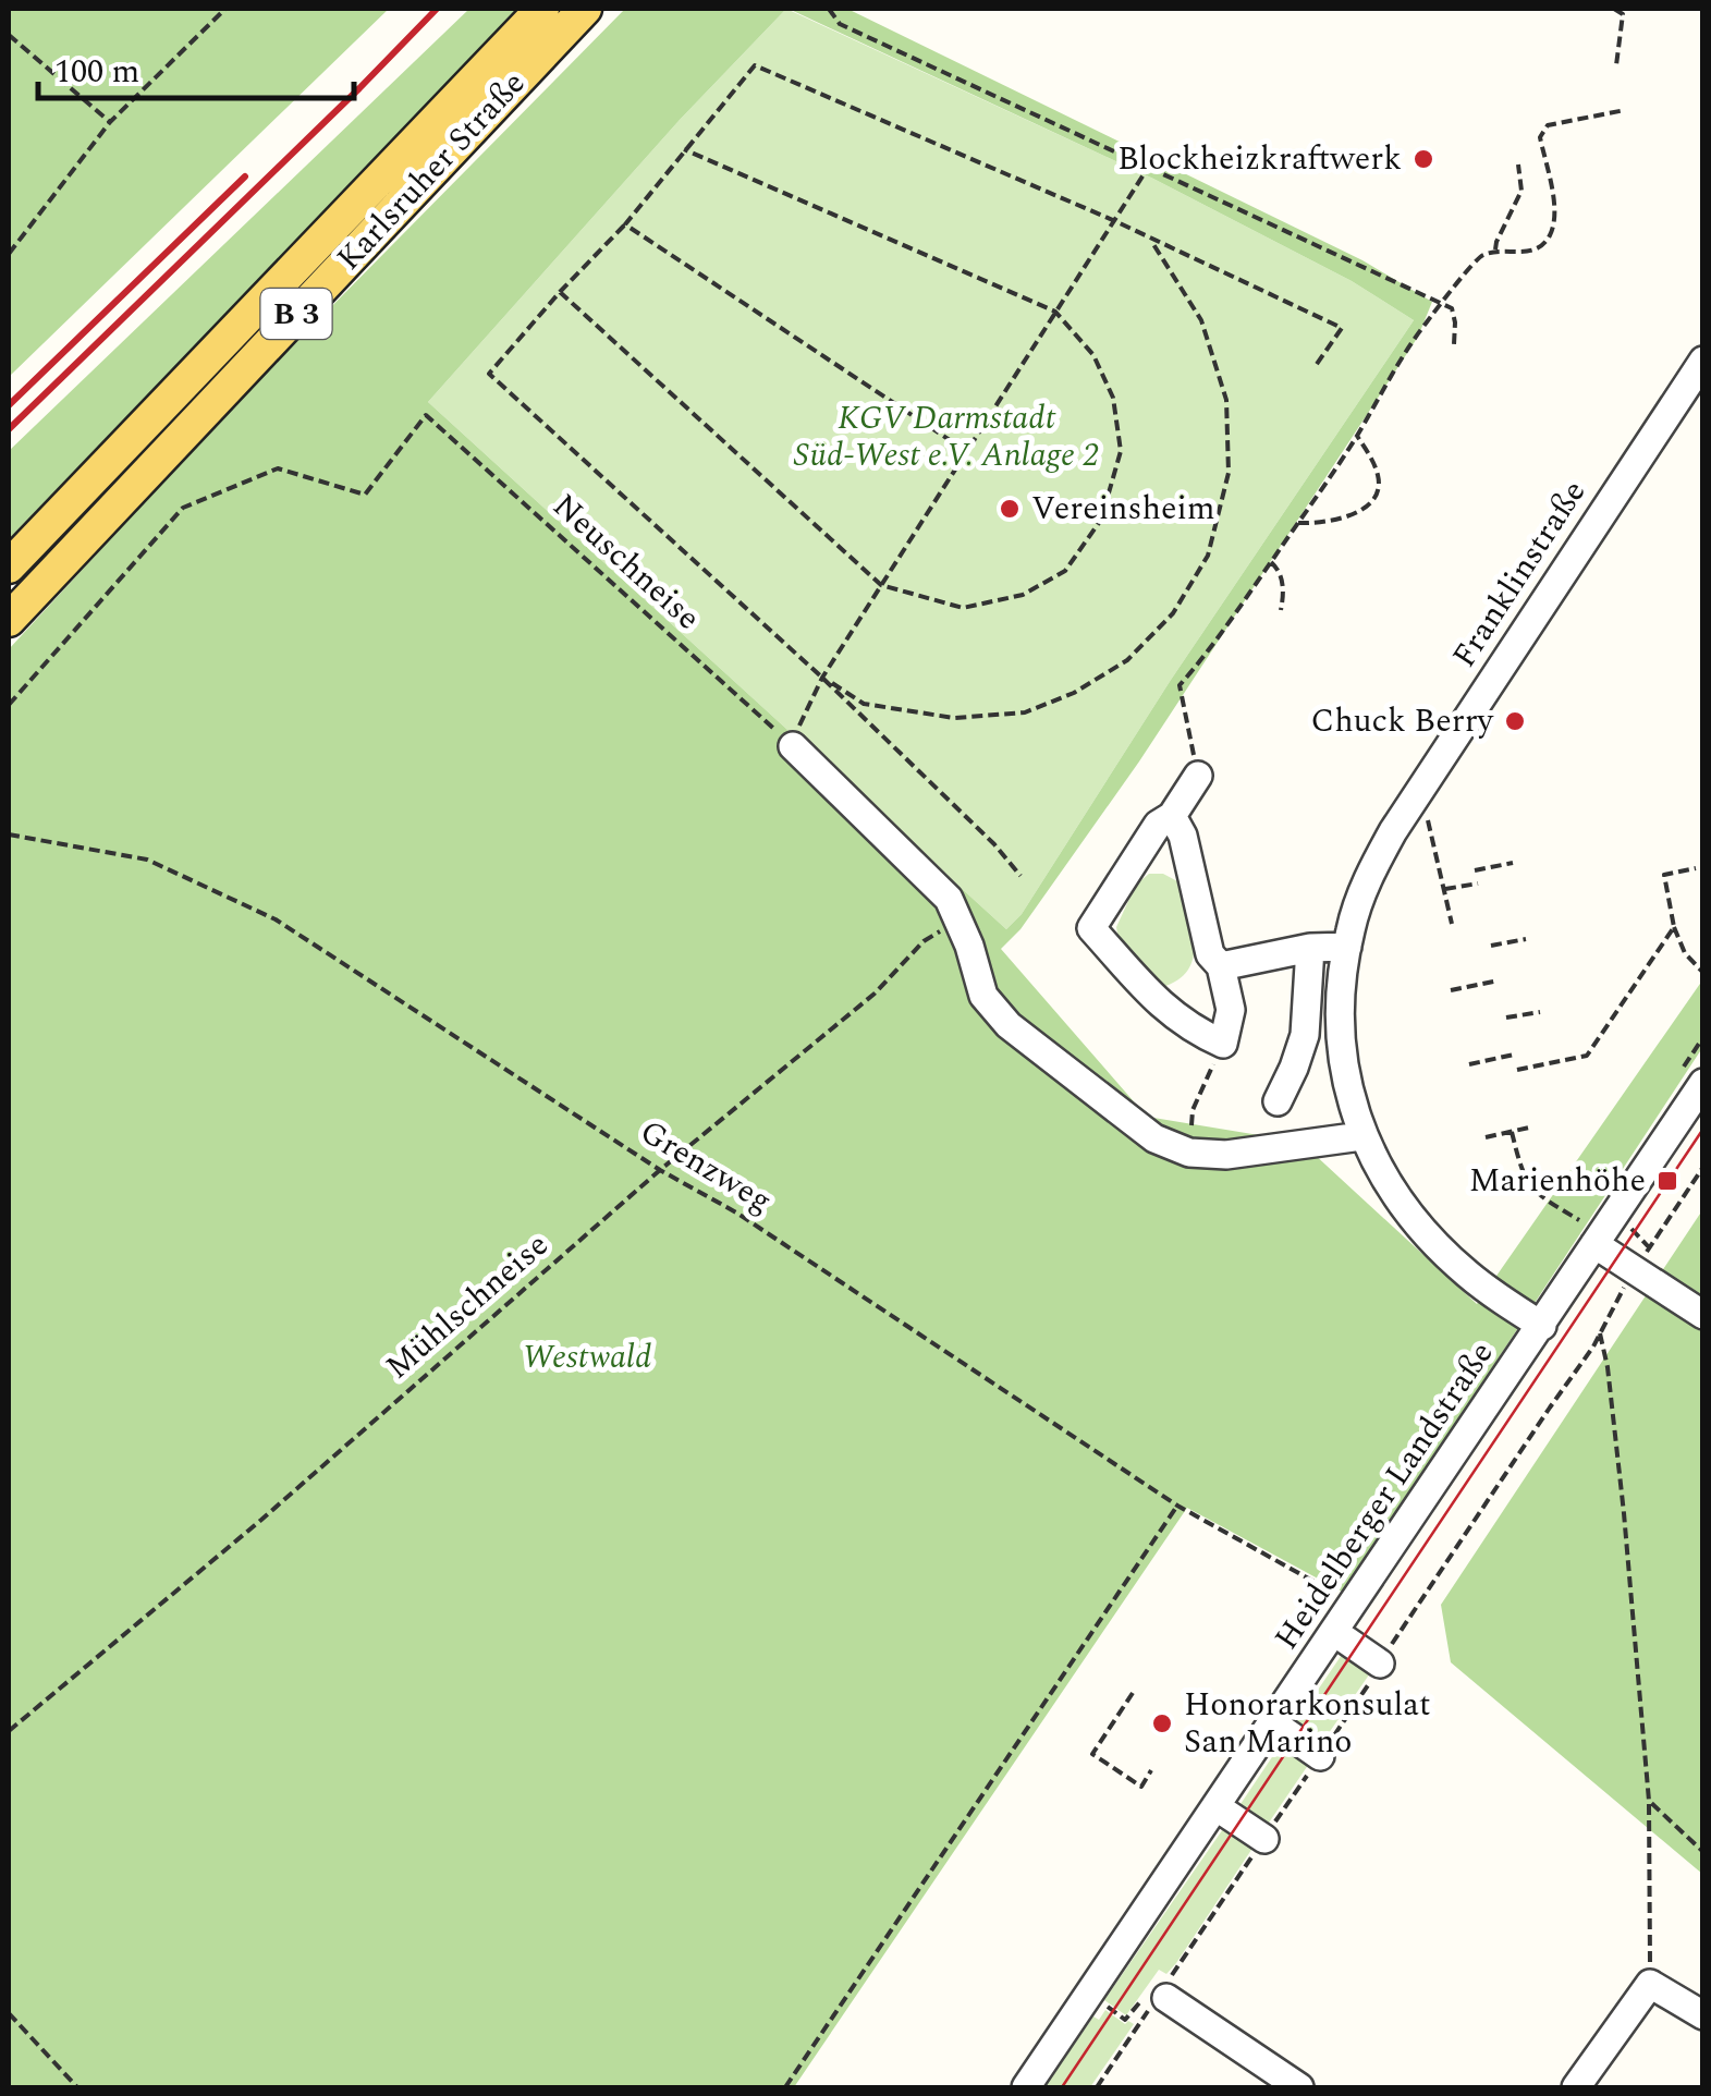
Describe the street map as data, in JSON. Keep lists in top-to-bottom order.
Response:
{
  "streets": {
    "main road": ["Karlsruher Straße", "B 3"],
    "street": ["Franklinstraße", "Heidelberger Landstraße"],
    "path": ["Neuschneise", "Grenzweg", "Mühlschneise"]
  },
  "crossings": [
    ["Franklinstraße", "Heidelberger Landstraße"],
    ["Grenzweg", "Mühlschneise"],
    ["Grenzweg", "Heidelberger Landstraße"]
  ],
  "parks": ["KGV Darmstadt Süd-West e.V. Anlage 2", "Westwald"],
  "places": {
    "other": [
      "Blockheizkraftwerk",
      "Vereinsheim",
      "Chuck Berry",
      "Honorarkonsulat San Marino"
    ],
    "transit": ["Marienhöhe"]
  },
  "scale_bar": "100 m"
}
